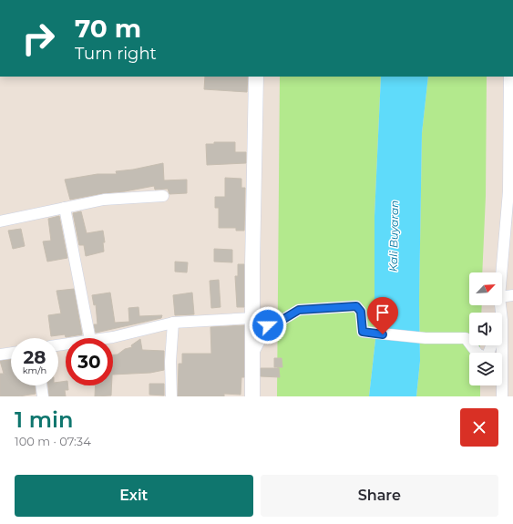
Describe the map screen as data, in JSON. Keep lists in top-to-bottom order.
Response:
{
  "water": ["Kali Buyaran"],
  "north": "top right",
  "page": {
    "turn": ["70 m", "Turn right"],
    "speed": "28 km/h",
    "limit": "30",
    "heading": ["1 min", "100 m · 07:34"],
    "buttons": ["Exit", "Share"]
  }
}
